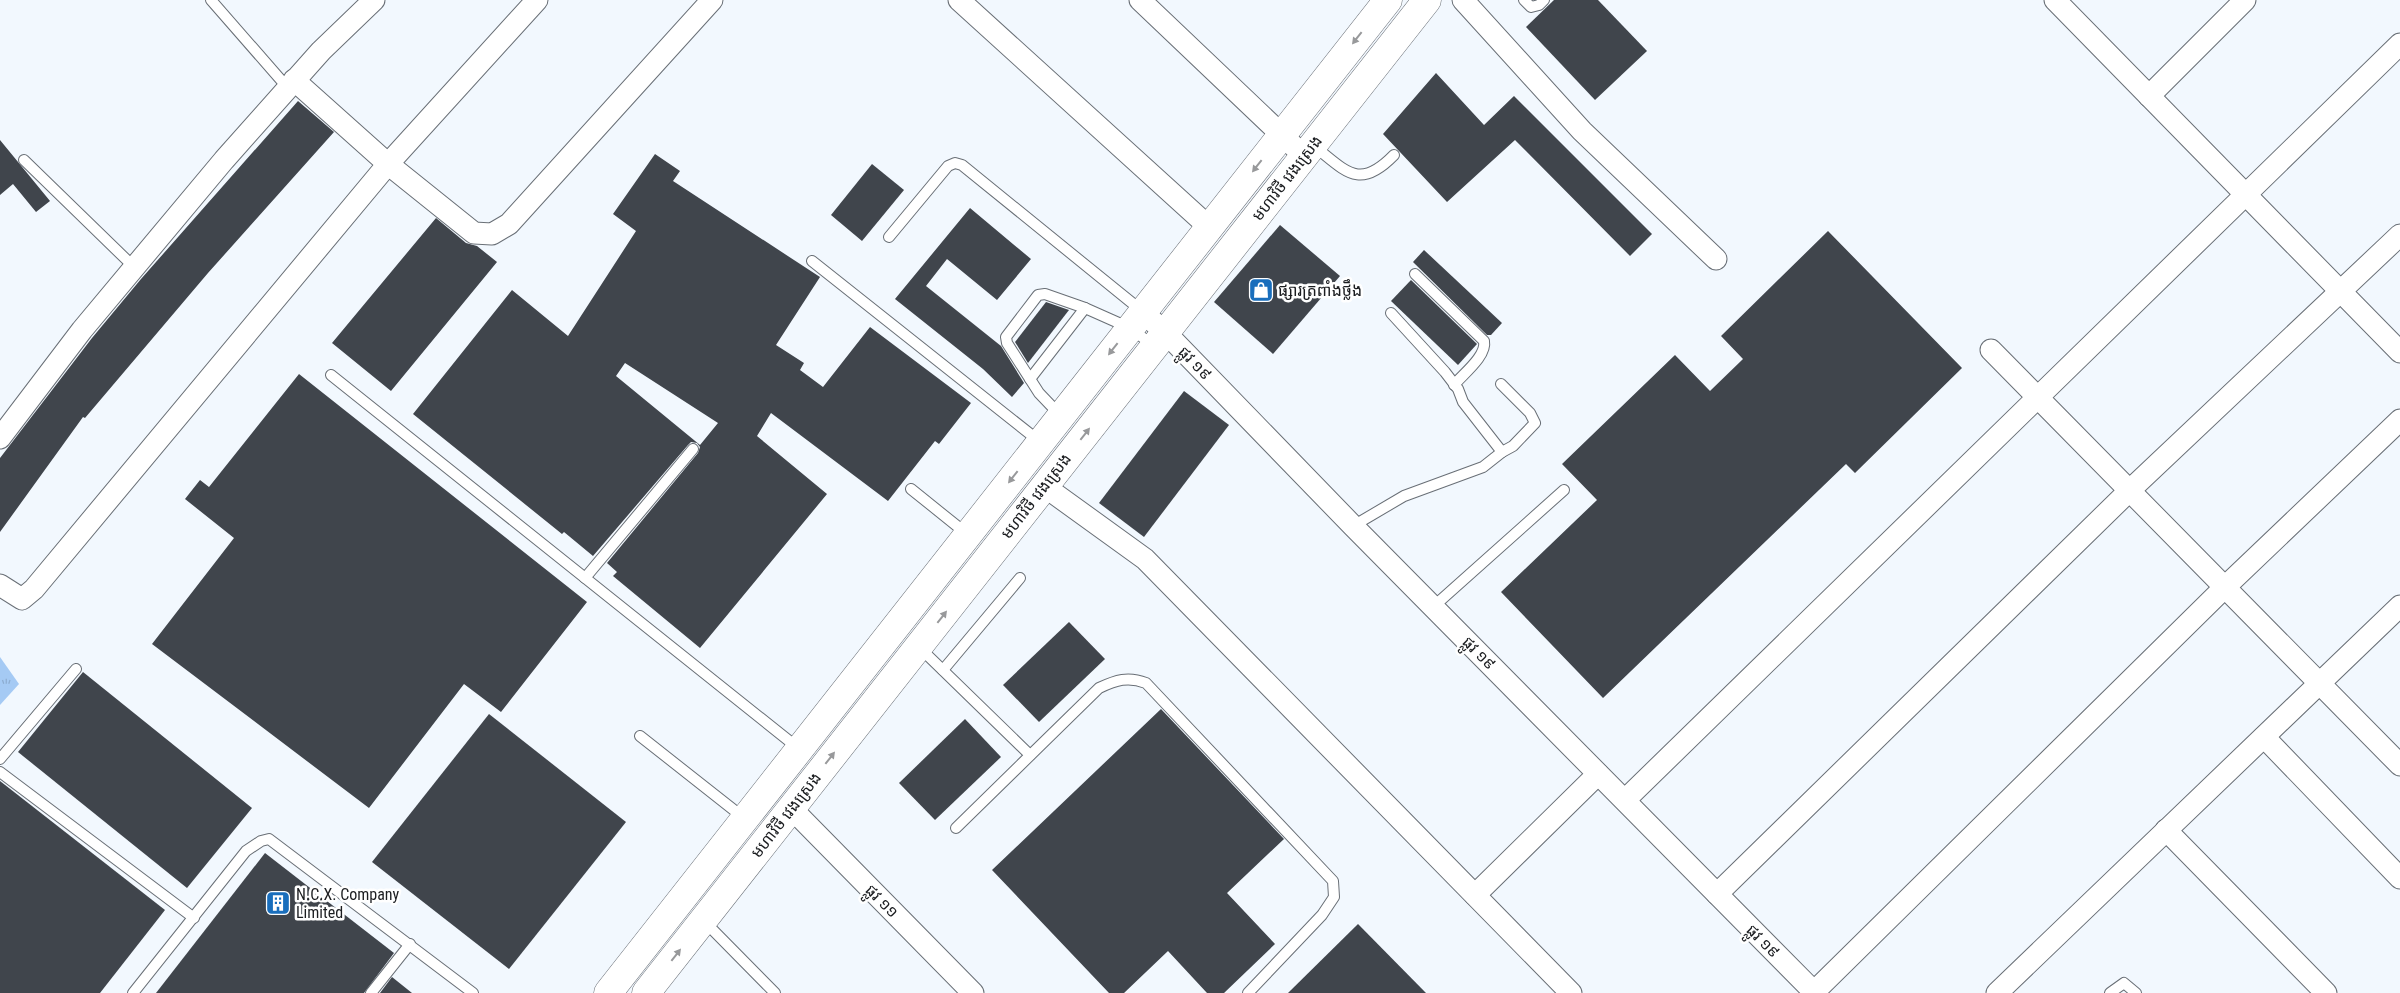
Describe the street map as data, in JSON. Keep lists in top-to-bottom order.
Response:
{
  "streets": {
    "main road": ["មហាវិថី វេងស្រេង"],
    "street": ["ផ្លូវ ១៩", "ផ្លូវ ១១"]
  },
  "crossings": [
    ["មហាវិថី វេងស្រេង", "ផ្លូវ ១៩"],
    ["មហាវិថី វេងស្រេង", "ផ្លូវ ១១"]
  ],
  "places": {
    "shop": ["ផ្សារត្រពាំងថ្លឹង"],
    "building": ["N.C.X. Company Limited"]
  }
}
